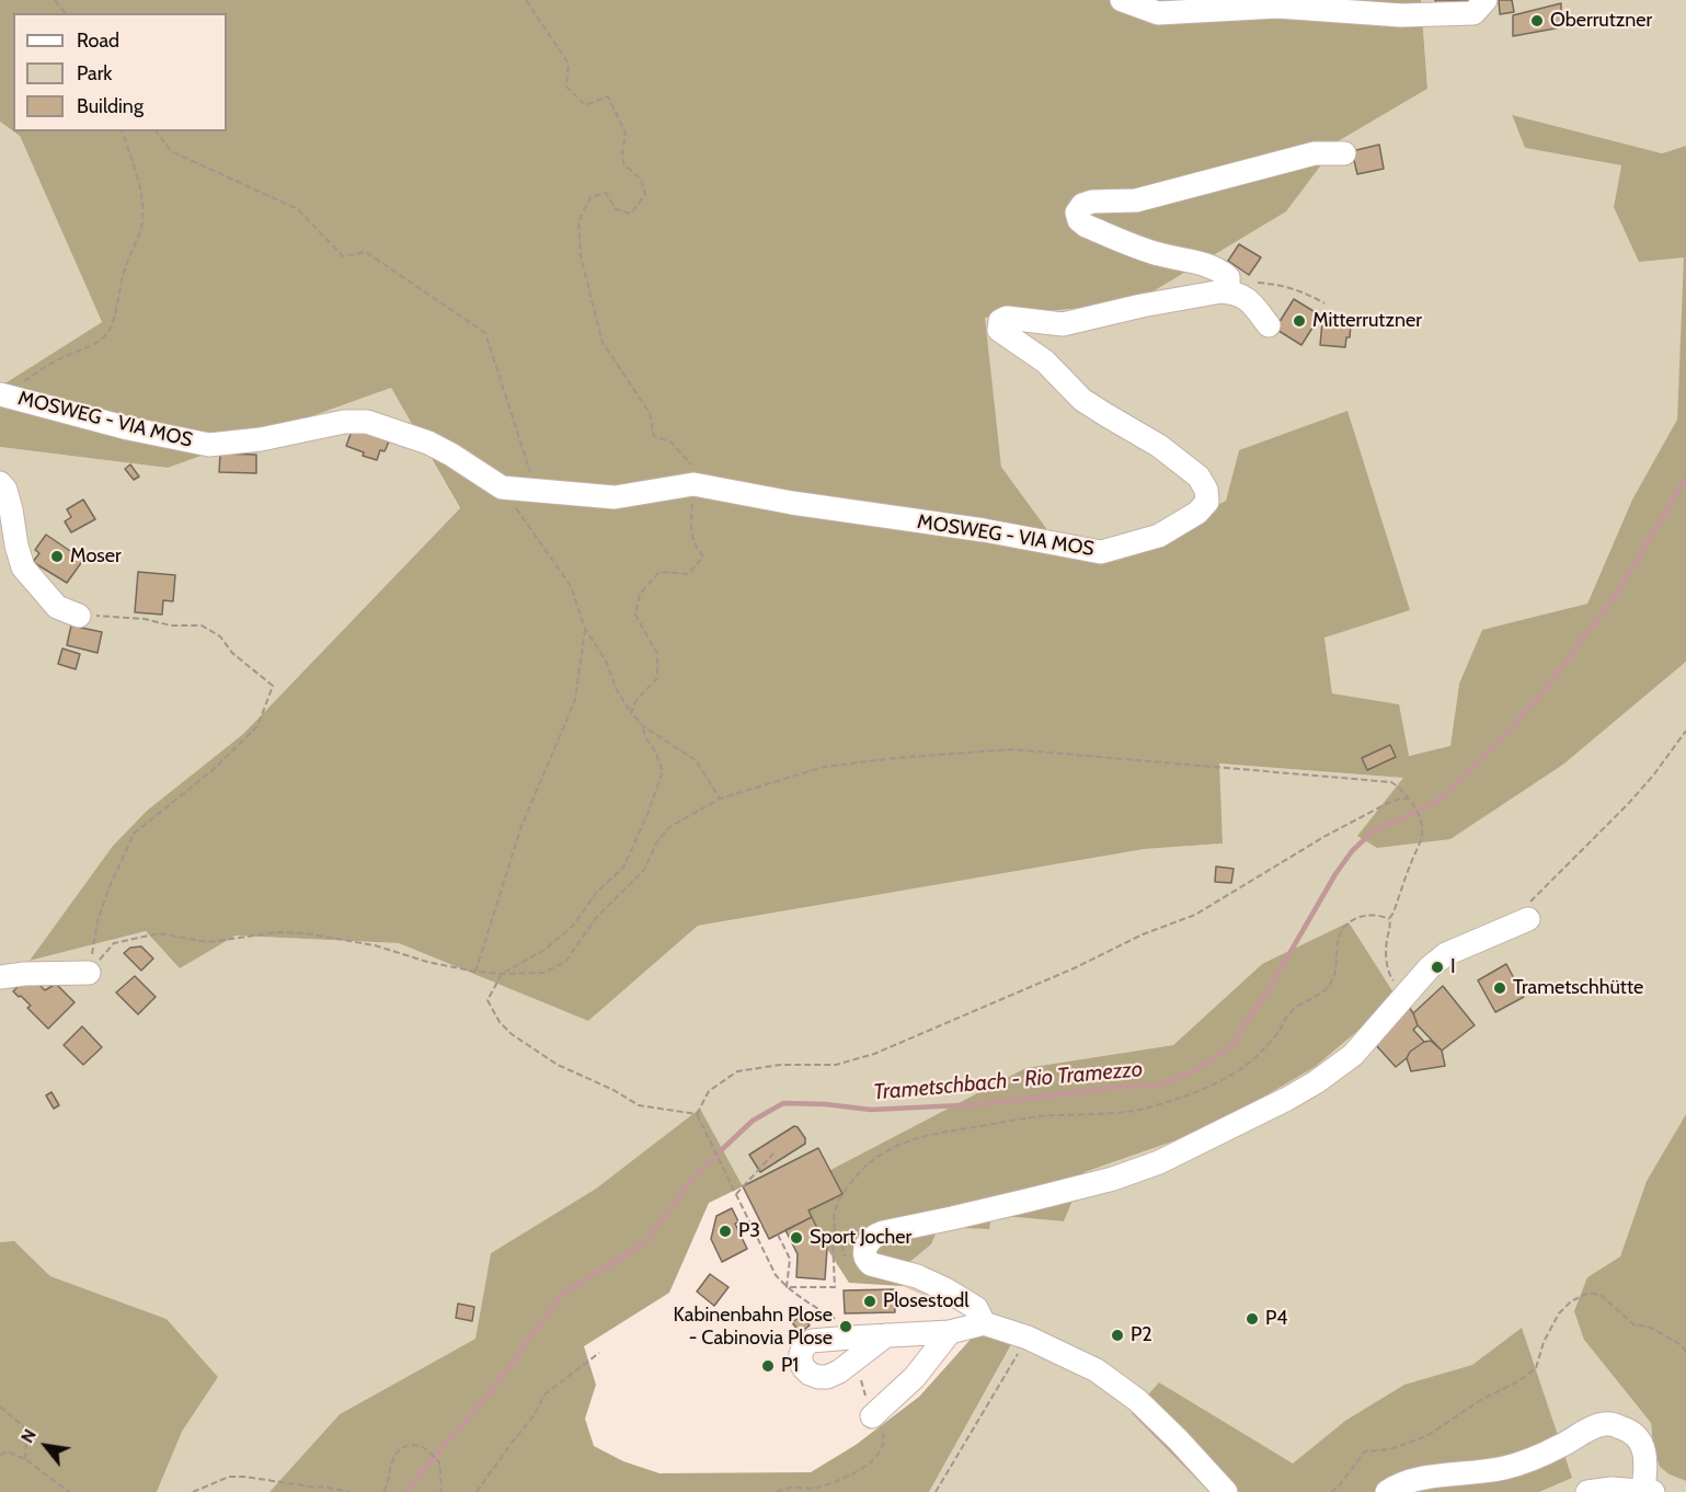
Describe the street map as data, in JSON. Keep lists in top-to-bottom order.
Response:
{
  "streets": {
    "street": ["MOSWEG - VIA MOS"]
  },
  "water": ["Trametschbach - Rio Tramezzo"],
  "places": [
    "Oberrutzner",
    "Mitterrutzner",
    "Moser",
    "I",
    "Trametschhütte",
    "P3",
    "Sport Jocher",
    "Plosestodl",
    "P4",
    "Kabinenbahn Plose - Cabinovia Plose",
    "P2",
    "P1"
  ],
  "legend": ["Road", "Park", "Building"],
  "north": "top left"
}
